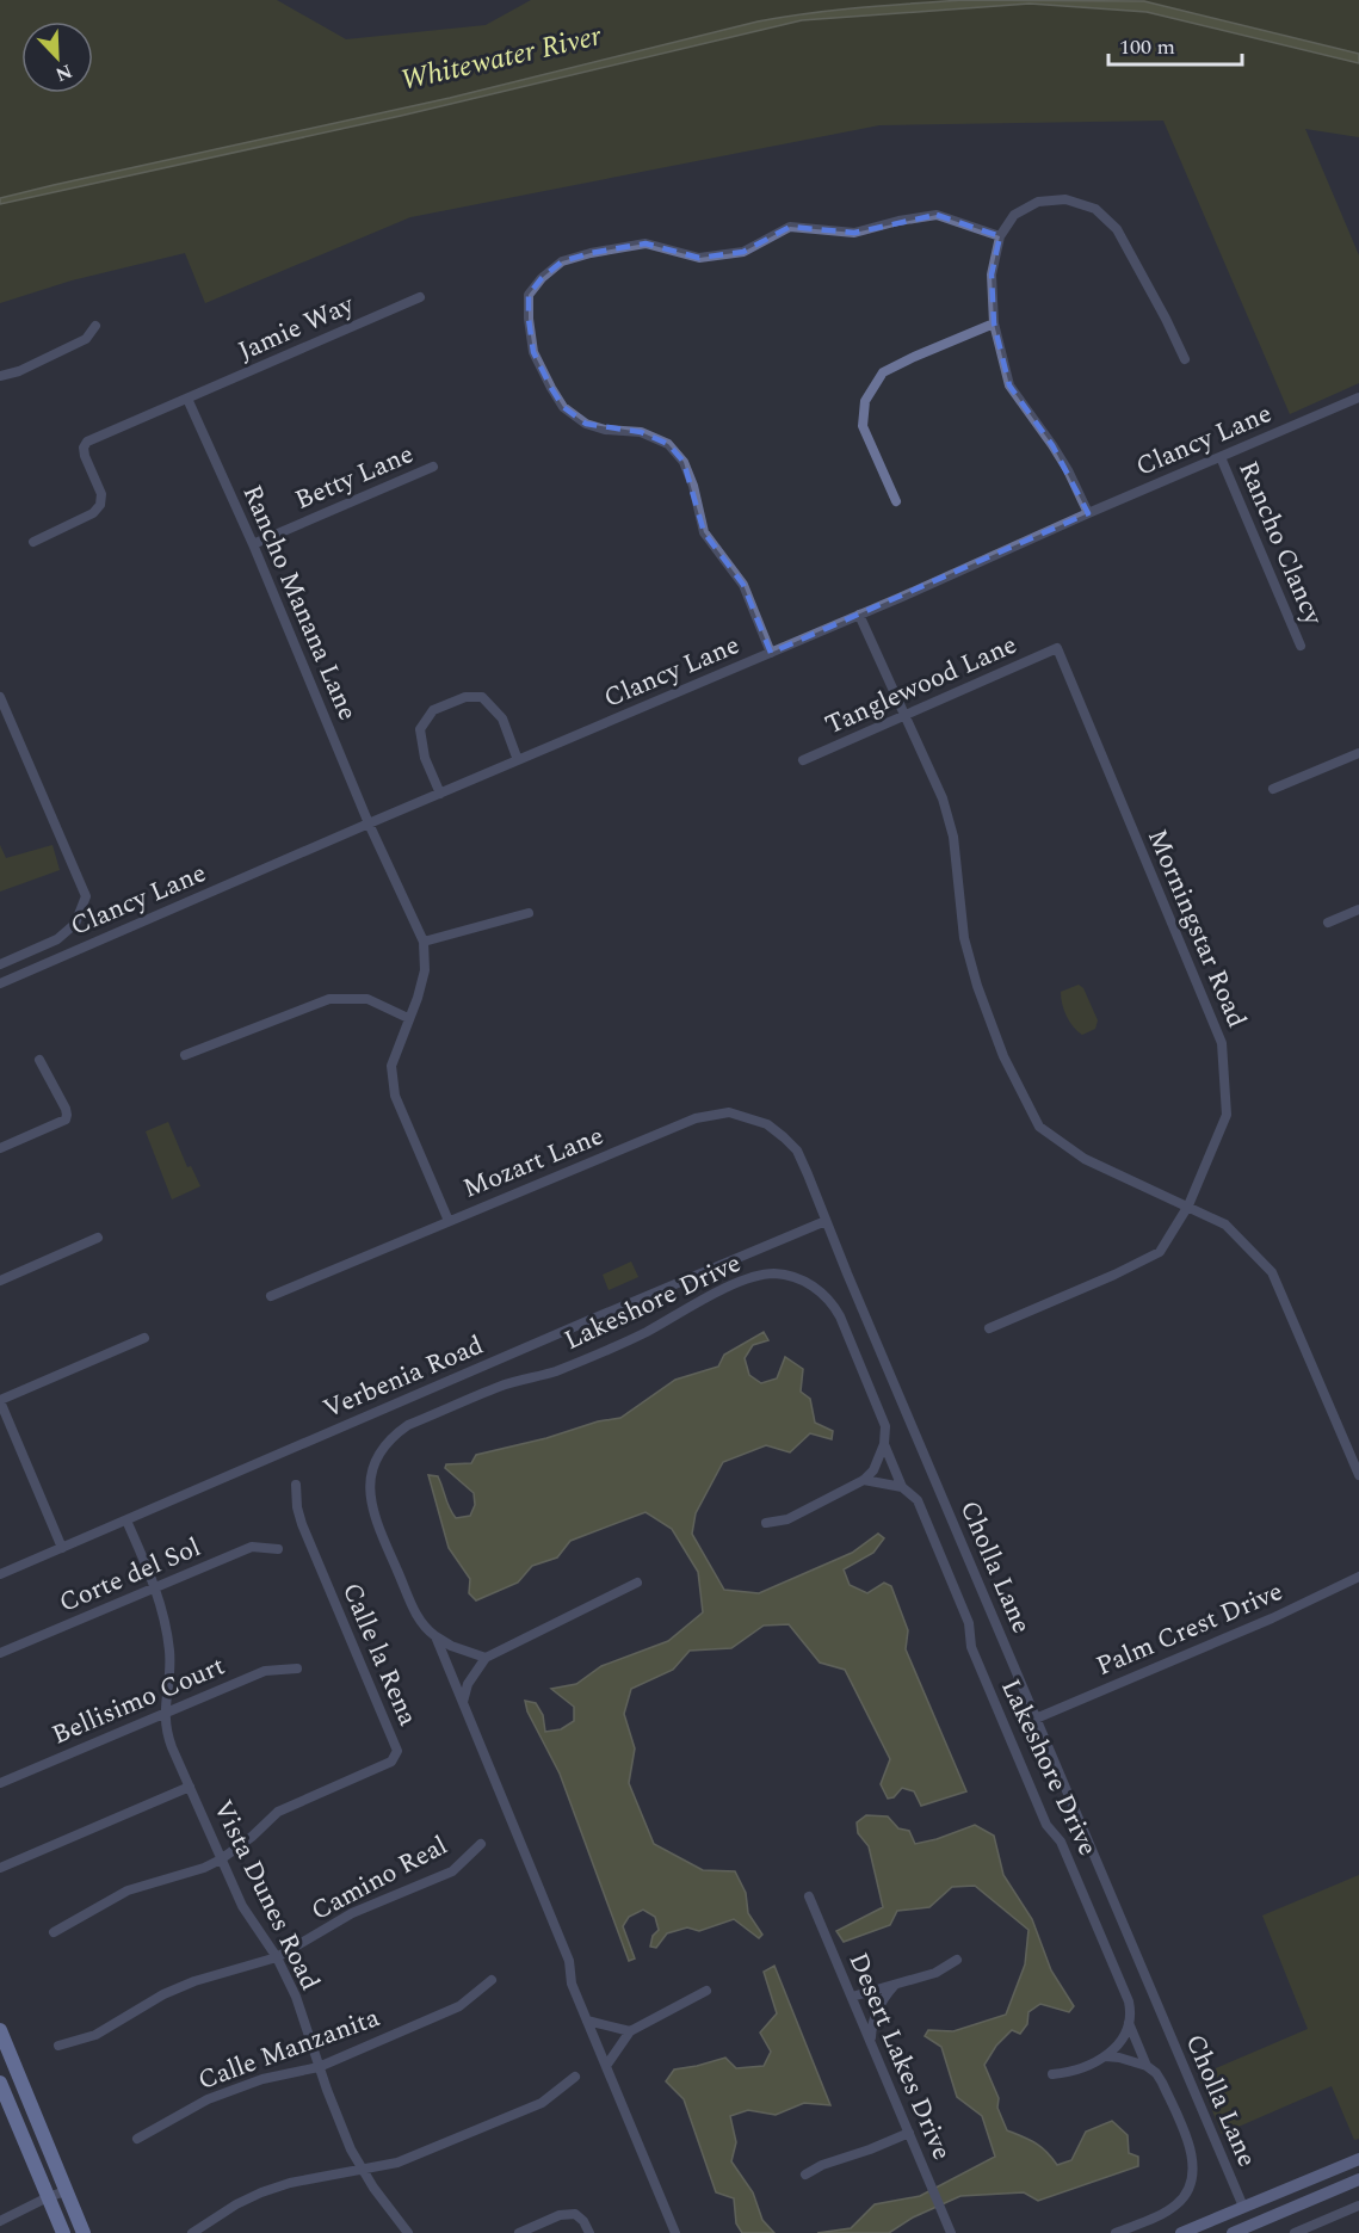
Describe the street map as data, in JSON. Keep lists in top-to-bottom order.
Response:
{
  "streets": {
    "street": [
      "Jamie Way",
      "Clancy Lane",
      "Betty Lane",
      "Rancho Clancy",
      "Rancho Manana Lane",
      "Tanglewood Lane",
      "Morningstar Road",
      "Mozart Lane",
      "Lakeshore Drive",
      "Verbenia Road",
      "Cholla Lane",
      "Corte del Sol",
      "Palm Crest Drive",
      "Calle la Rena",
      "Bellisimo Court",
      "Camino Real",
      "Vista Dunes Road",
      "Calle Manzanita",
      "Desert Lakes Drive"
    ]
  },
  "crossings": [
    ["Jamie Way", "Rancho Manana Lane"],
    ["Clancy Lane", "Rancho Clancy"],
    ["Clancy Lane", "Rancho Manana Lane"],
    ["Clancy Lane", "Mozart Lane"],
    ["Betty Lane", "Rancho Manana Lane"],
    ["Rancho Manana Lane", "Mozart Lane"],
    ["Tanglewood Lane", "Morningstar Road"],
    ["Mozart Lane", "Verbenia Road"],
    ["Mozart Lane", "Cholla Lane"],
    ["Verbenia Road", "Cholla Lane"],
    ["Verbenia Road", "Vista Dunes Road"],
    ["Cholla Lane", "Palm Crest Drive"],
    ["Corte del Sol", "Vista Dunes Road"],
    ["Calle la Rena", "Vista Dunes Road"],
    ["Bellisimo Court", "Vista Dunes Road"],
    ["Camino Real", "Vista Dunes Road"],
    ["Vista Dunes Road", "Calle Manzanita"]
  ],
  "water": ["Whitewater River"],
  "scale_bar": "100 m",
  "north": "bottom right"
}
